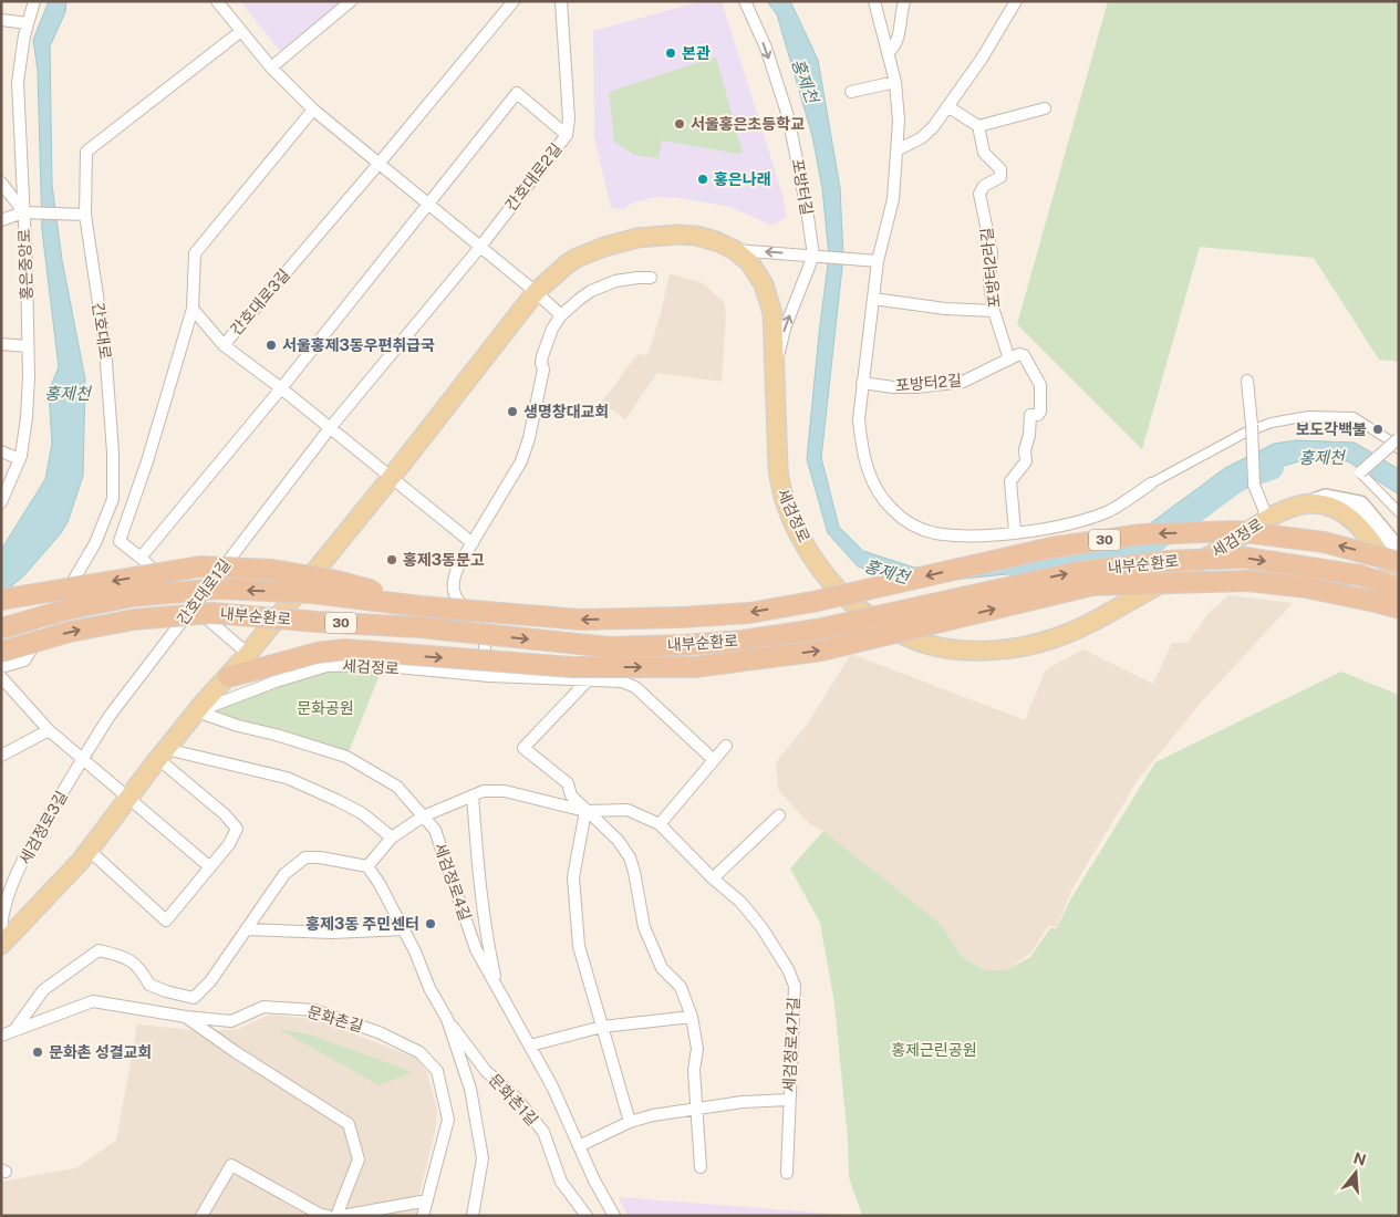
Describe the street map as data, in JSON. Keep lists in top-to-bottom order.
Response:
{
  "streets": {
    "highway": ["30", "내부순환로"],
    "main road": ["세검정로"],
    "street": [
      "간호대로2길",
      "포방터길",
      "홍은중앙로",
      "포방터2라길",
      "간호대로3길",
      "간호대로",
      "포방터2길",
      "간호대로1길",
      "세검정로3길",
      "세검정로4길",
      "문화촌길",
      "세검정로4가길",
      "문화촌1길"
    ]
  },
  "crossings": [
    ["간호대로2길", "간호대로1길"],
    ["포방터길", "세검정로"],
    ["포방터2라길", "포방터2길"],
    ["세검정로", "세검정로4길"],
    ["간호대로1길", "세검정로3길"],
    ["세검정로4길", "세검정로4가길"]
  ],
  "water": ["홍제천"],
  "parks": ["문화공원", "홍제근린공원"],
  "places": [
    "본관",
    "서울홍은초등학교",
    "홍은나래",
    "서울홍제3동우편취급국",
    "생명창대교회",
    "보도각백불",
    "홍제3동문고",
    "홍제3동 주민센터",
    "문화촌 성결교회"
  ],
  "north": "top"
}
